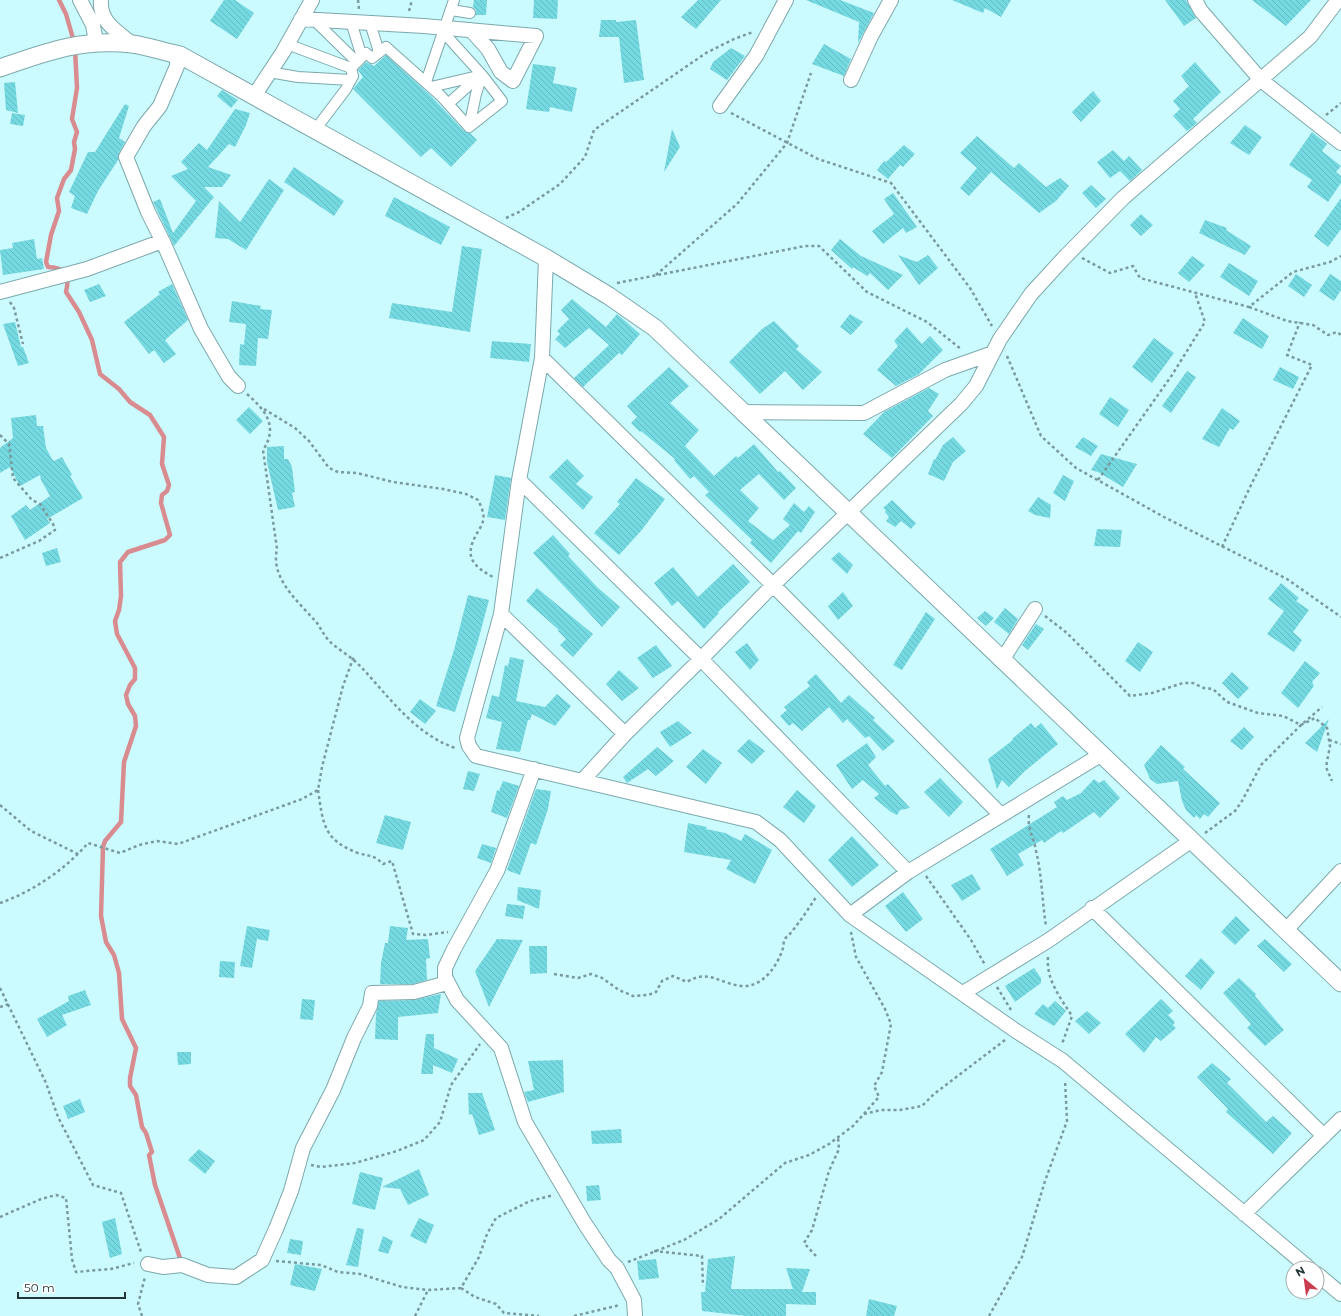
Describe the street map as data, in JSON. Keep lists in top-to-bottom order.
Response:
{
  "scale_bar": "50 m",
  "north": "top left"
}
